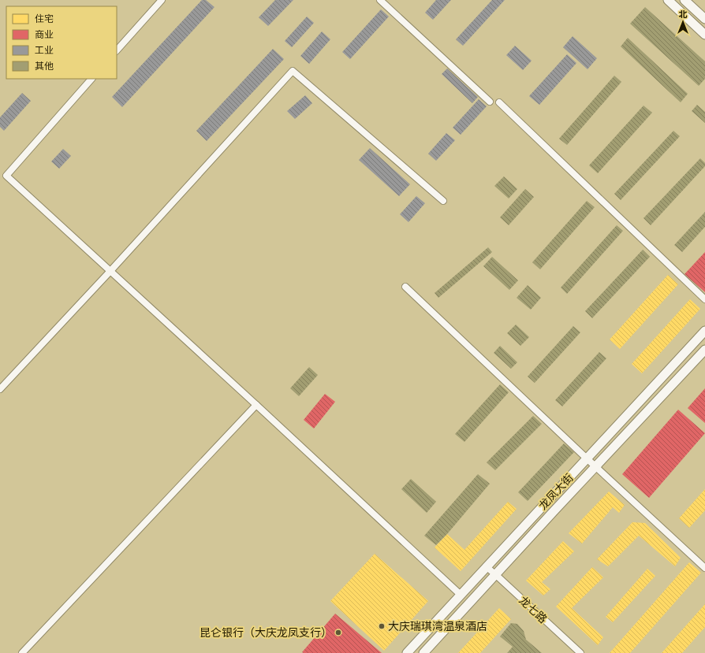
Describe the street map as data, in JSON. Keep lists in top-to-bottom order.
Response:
{
  "streets": {
    "main road": ["龙凤大街"],
    "street": ["龙七路"]
  },
  "crossings": [
    ["龙凤大街", "龙七路"]
  ],
  "places": ["大庆瑞琪湾温泉酒店", "昆仑银行（大庆龙凤支行）"],
  "legend": [
    "住宅",
    "商业",
    "工业",
    "其他"
  ],
  "north": "top"
}
